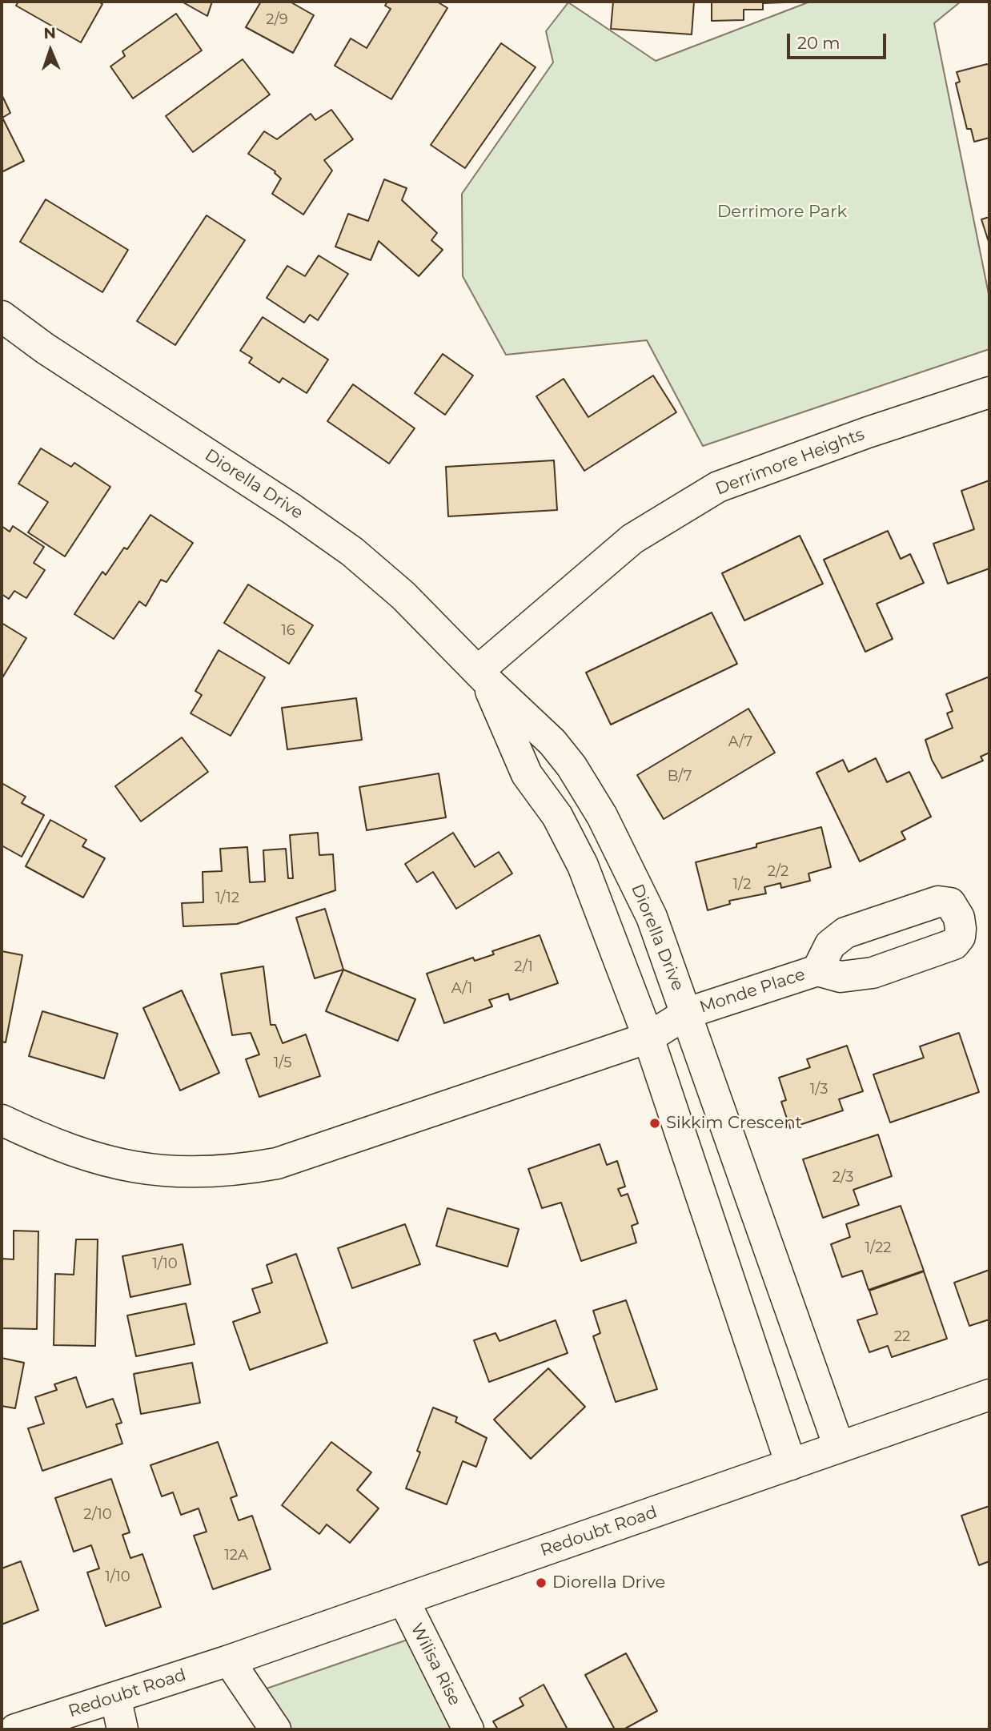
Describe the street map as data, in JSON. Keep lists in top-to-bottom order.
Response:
{
  "streets": {
    "street": [
      "Derrimore Heights",
      "Diorella Drive",
      "Monde Place",
      "Redoubt Road",
      "Wilisa Rise"
    ]
  },
  "crossings": [
    ["Derrimore Heights", "Diorella Drive"],
    ["Diorella Drive", "Monde Place"],
    ["Diorella Drive", "Redoubt Road"],
    ["Redoubt Road", "Wilisa Rise"]
  ],
  "parks": ["Derrimore Park"],
  "places": ["Sikkim Crescent", "Diorella Drive"],
  "house_numbers": [
    "2/9",
    "16",
    "A/7",
    "B/7",
    "2/2",
    "1/2",
    "1/12",
    "2/1",
    "A/1",
    "1/5",
    "1/3",
    "2/3",
    "1/22",
    "1/10",
    "22",
    "2/10",
    "12A",
    "1/10"
  ],
  "scale_bar": "20 m",
  "north": "top"
}
